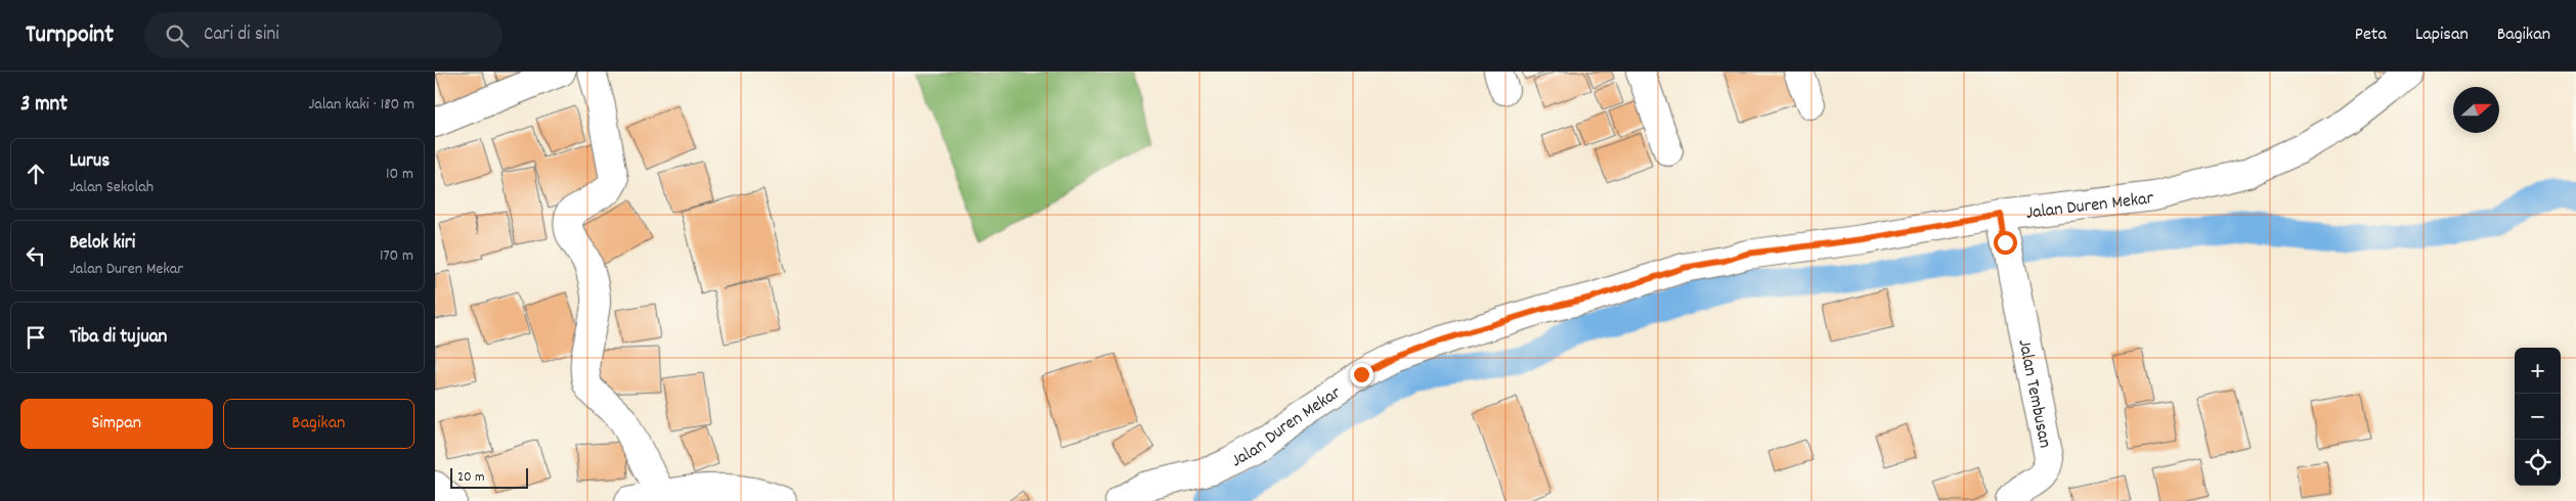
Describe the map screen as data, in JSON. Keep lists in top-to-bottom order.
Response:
{
  "streets": {
    "street": ["Jalan Duren Mekar", "Jalan Tembusan"]
  },
  "crossings": [
    ["Jalan Duren Mekar", "Jalan Tembusan"]
  ],
  "scale_bar": "20 m",
  "north": "right",
  "page": {
    "header": "Turnpoint",
    "search": "Cari di sini",
    "nav": ["Peta", "Lapisan", "Bagikan"],
    "heading": ["3 mnt", "Jalan kaki · 180 m"],
    "list": [
      ["Lurus", "Jalan Sekolah", "10 m"],
      ["Belok kiri", "Jalan Duren Mekar", "170 m"],
      "Tiba di tujuan"
    ],
    "map_buttons": ["+", "−"],
    "buttons": ["Simpan", "Bagikan"],
    "scale": "20 m"
  }
}
